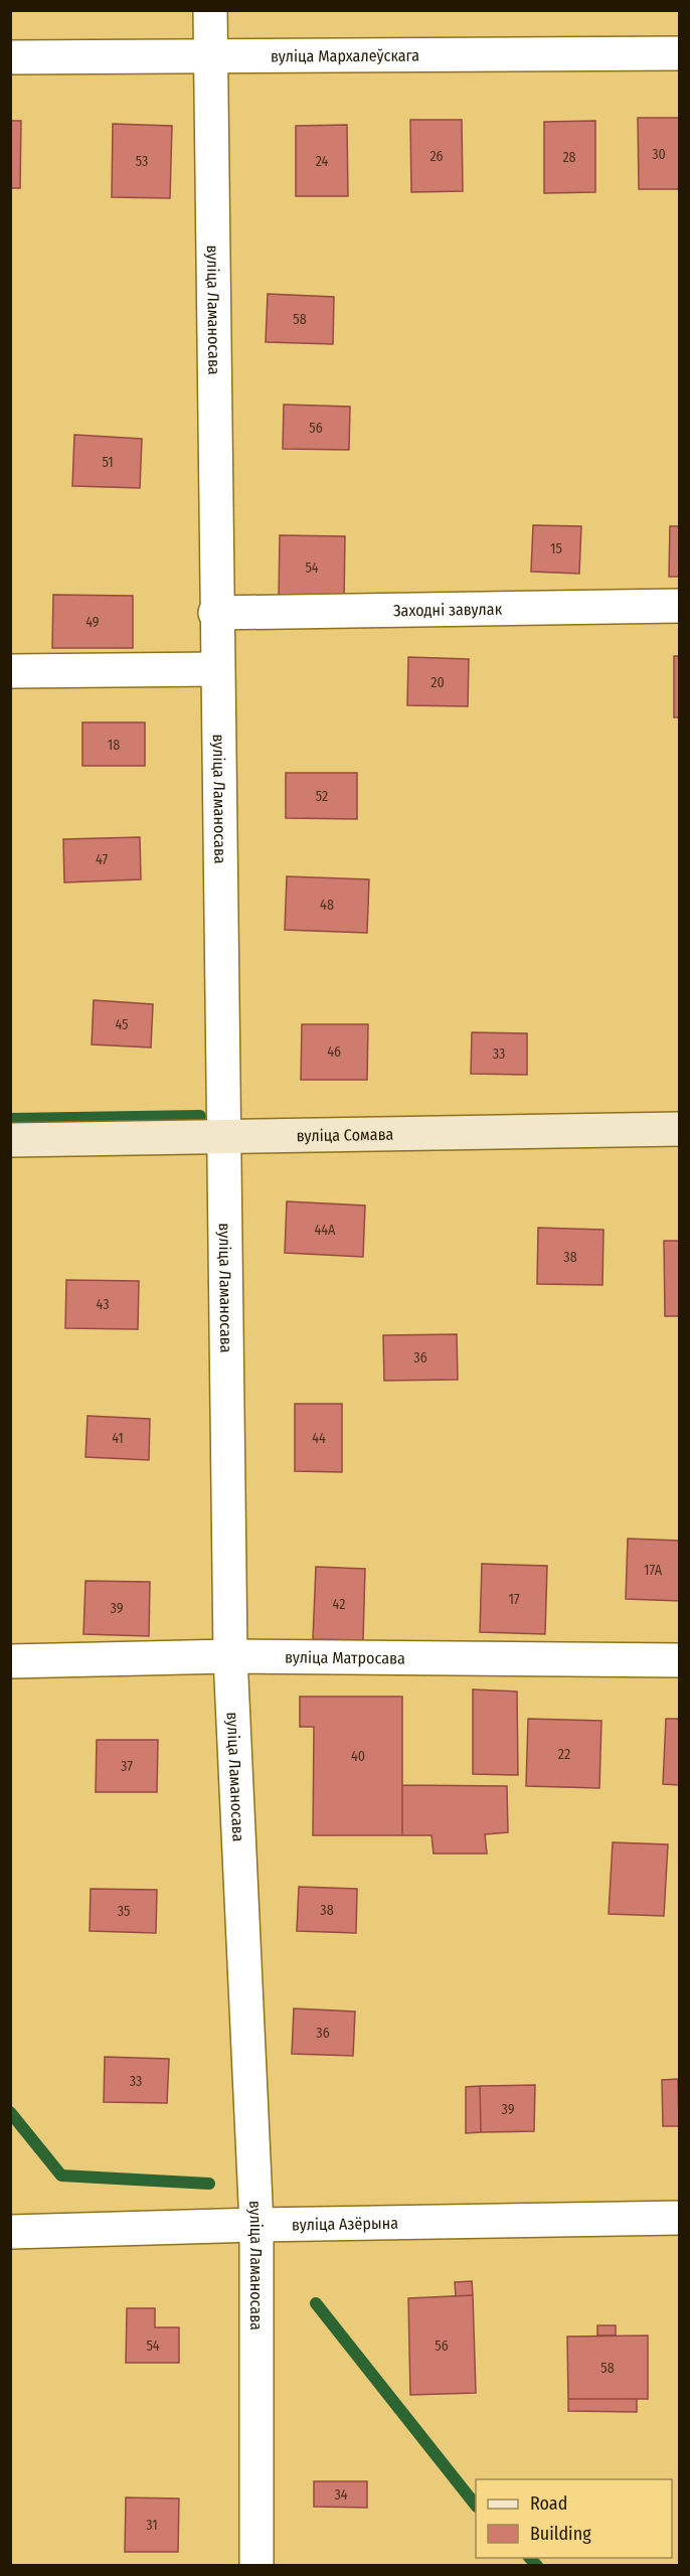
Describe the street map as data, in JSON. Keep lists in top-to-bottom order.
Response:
{
  "streets": {
    "street": [
      "вуліца Мархалеўскага",
      "вуліца Ламаносава",
      "Заходні завулак",
      "вуліца Сомава",
      "вуліца Матросава",
      "вуліца Азёрына"
    ]
  },
  "crossings": [
    ["вуліца Мархалеўскага", "вуліца Ламаносава"],
    ["вуліца Ламаносава", "Заходні завулак"],
    ["вуліца Ламаносава", "вуліца Сомава"],
    ["вуліца Ламаносава", "вуліца Матросава"],
    ["вуліца Ламаносава", "вуліца Азёрына"]
  ],
  "house_numbers": [
    "30",
    "26",
    "28",
    "53",
    "24",
    "58",
    "56",
    "51",
    "15",
    "54",
    "49",
    "20",
    "18",
    "52",
    "47",
    "48",
    "45",
    "46",
    "33",
    "44А",
    "38",
    "43",
    "36",
    "41",
    "44",
    "17А",
    "17",
    "42",
    "39",
    "22",
    "40",
    "37",
    "38",
    "35",
    "36",
    "33",
    "39",
    "54",
    "56",
    "58",
    "34",
    "31"
  ],
  "legend": ["Road", "Building"]
}
